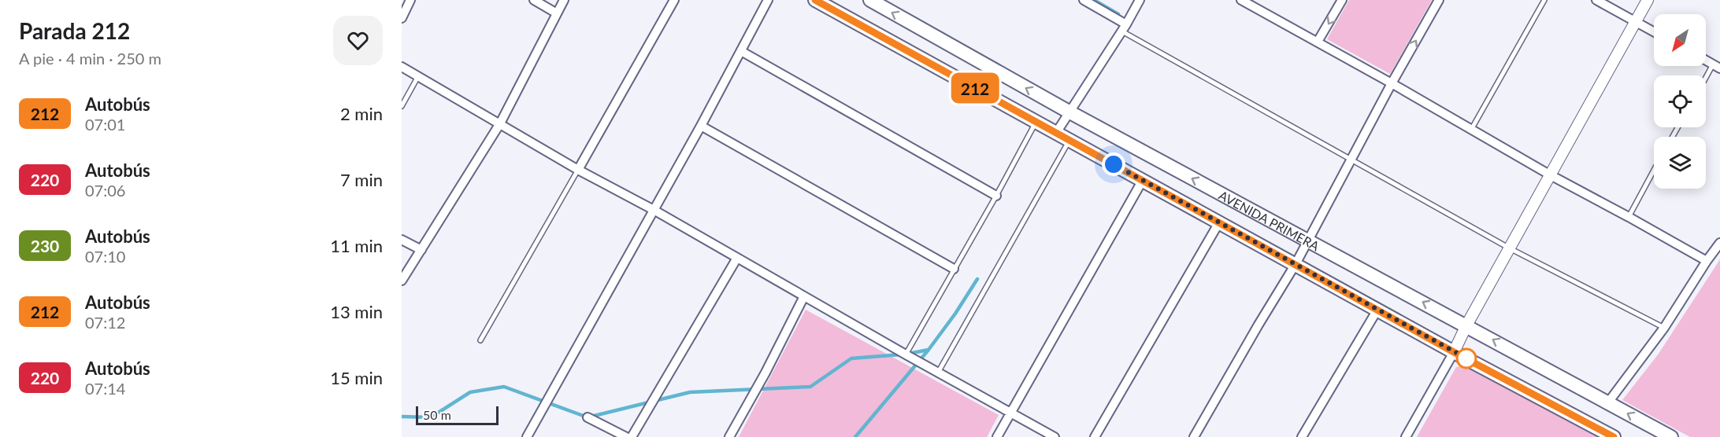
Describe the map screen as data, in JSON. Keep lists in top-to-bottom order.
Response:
{
  "streets": {
    "main road": ["AVENIDA PRIMERA"]
  },
  "lines": ["bus line 212"],
  "scale_bar": "50 m",
  "north": "bottom left",
  "page": {
    "heading": ["Parada 212", "A pie · 4 min · 250 m"],
    "on_map": "212",
    "list": [
      {
        "mark": "212",
        "name": "Autobús",
        "note": "07:01",
        "value": "2 min"
      },
      {
        "mark": "220",
        "name": "Autobús",
        "note": "07:06",
        "value": "7 min"
      },
      {
        "mark": "230",
        "name": "Autobús",
        "note": "07:10",
        "value": "11 min"
      },
      {
        "mark": "212",
        "name": "Autobús",
        "note": "07:12",
        "value": "13 min"
      },
      {
        "mark": "220",
        "name": "Autobús",
        "note": "07:14",
        "value": "15 min"
      }
    ],
    "scale": "50 m"
  }
}
